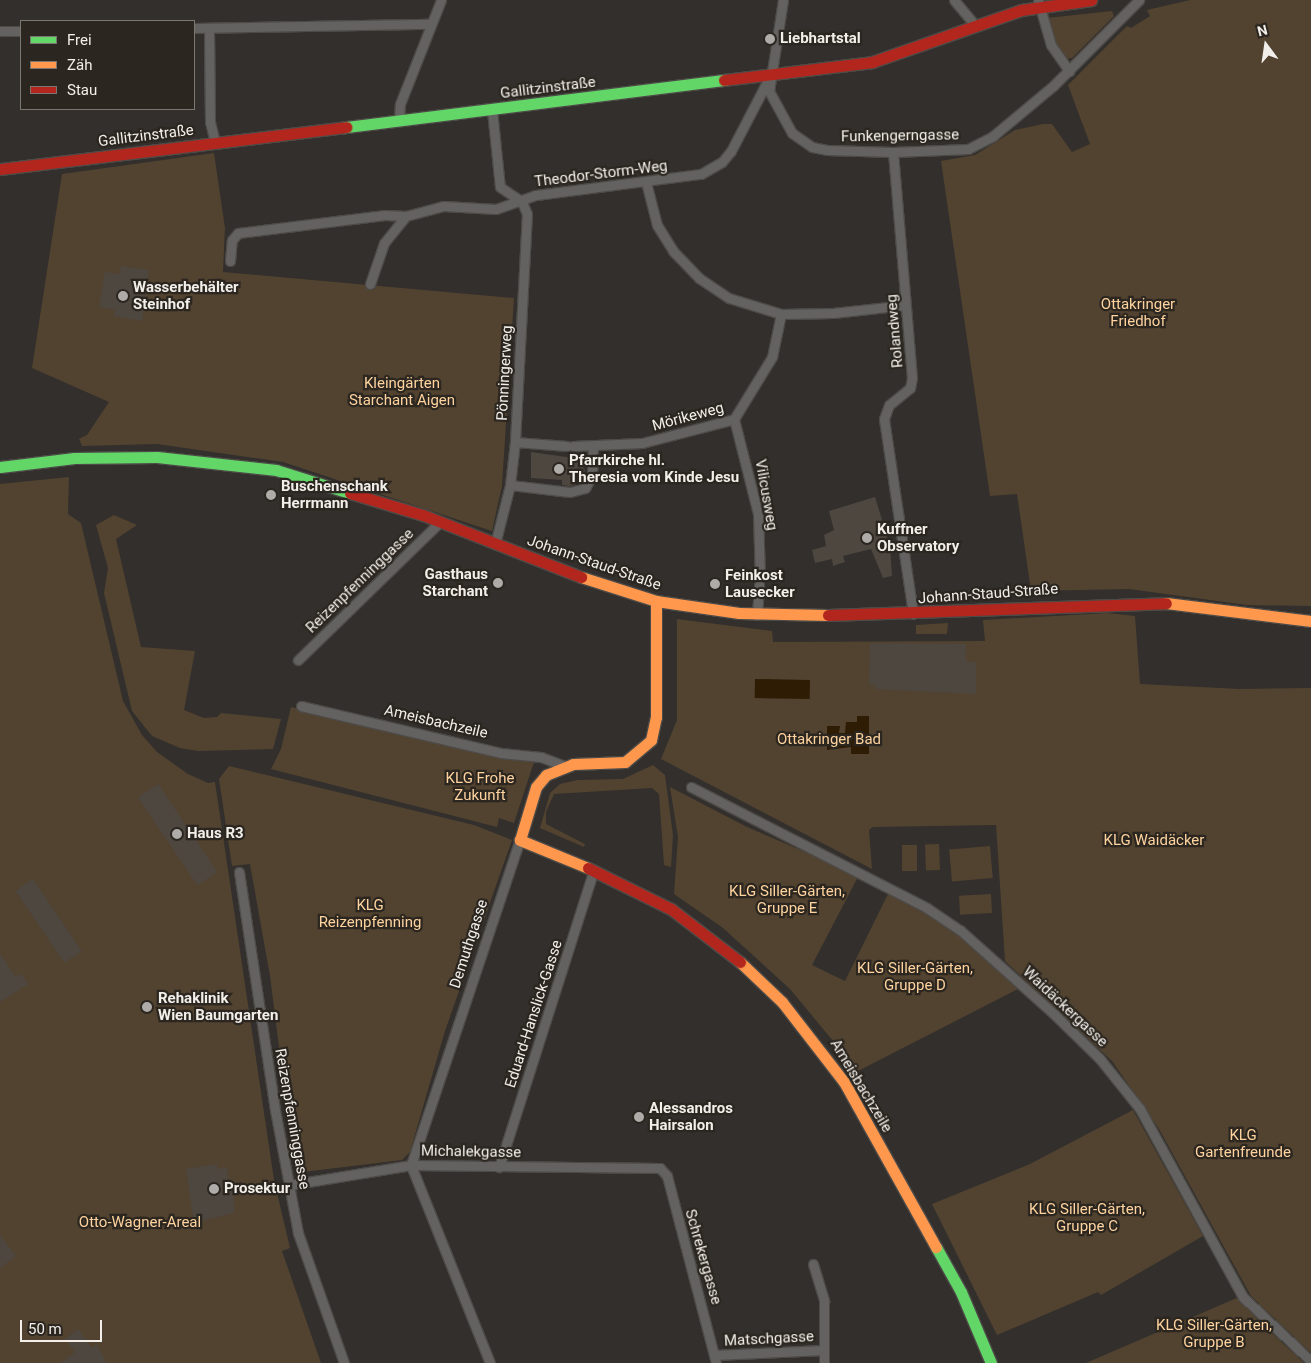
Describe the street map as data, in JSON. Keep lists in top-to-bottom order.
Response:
{
  "streets": {
    "street": [
      "Gallitzinstraße",
      "Funkengerngasse",
      "Theodor-Storm-Weg",
      "Rolandweg",
      "Pönningerweg",
      "Mörikeweg",
      "Vilicusweg",
      "Johann-Staud-Straße",
      "Reizenpfenninggasse",
      "Ameisbachzeile",
      "Demuthgasse",
      "Waidäckergasse",
      "Eduard-Hanslick-Gasse",
      "Michalekgasse",
      "Schrekergasse",
      "Matschgasse"
    ]
  },
  "crossings": [
    ["Gallitzinstraße", "Funkengerngasse"],
    ["Gallitzinstraße", "Theodor-Storm-Weg"],
    ["Funkengerngasse", "Theodor-Storm-Weg"],
    ["Funkengerngasse", "Rolandweg"],
    ["Theodor-Storm-Weg", "Pönningerweg"],
    ["Rolandweg", "Johann-Staud-Straße"],
    ["Pönningerweg", "Mörikeweg"],
    ["Pönningerweg", "Johann-Staud-Straße"],
    ["Mörikeweg", "Vilicusweg"],
    ["Vilicusweg", "Johann-Staud-Straße"],
    ["Johann-Staud-Straße", "Reizenpfenninggasse"],
    ["Johann-Staud-Straße", "Demuthgasse"],
    ["Reizenpfenninggasse", "Michalekgasse"],
    ["Ameisbachzeile", "Demuthgasse"],
    ["Ameisbachzeile", "Eduard-Hanslick-Gasse"],
    ["Demuthgasse", "Michalekgasse"],
    ["Eduard-Hanslick-Gasse", "Michalekgasse"],
    ["Michalekgasse", "Schrekergasse"],
    ["Schrekergasse", "Matschgasse"]
  ],
  "parks": [
    "Ottakringer Friedhof",
    "Kleingärten Starchant Aigen",
    "Ottakringer Bad",
    "KLG Frohe Zukunft",
    "KLG Waidäcker",
    "KLG Siller-Gärten, Gruppe E",
    "KLG Reizenpfenning",
    "KLG Siller-Gärten, Gruppe D",
    "KLG Gartenfreunde",
    "KLG Siller-Gärten, Gruppe C",
    "Otto-Wagner-Areal",
    "KLG Siller-Gärten, Gruppe B"
  ],
  "places": [
    "Liebhartstal",
    "Wasserbehälter Steinhof",
    "Pfarrkirche hl. Theresia vom Kinde Jesu",
    "Buschenschank Herrmann",
    "Kuffner Observatory",
    "Gasthaus Starchant",
    "Feinkost Lausecker",
    "Haus R3",
    "Rehaklinik Wien Baumgarten",
    "Alessandros Hairsalon",
    "Prosektur"
  ],
  "legend": ["Frei", "Zäh", "Stau"],
  "scale_bar": "50 m",
  "north": "top"
}
